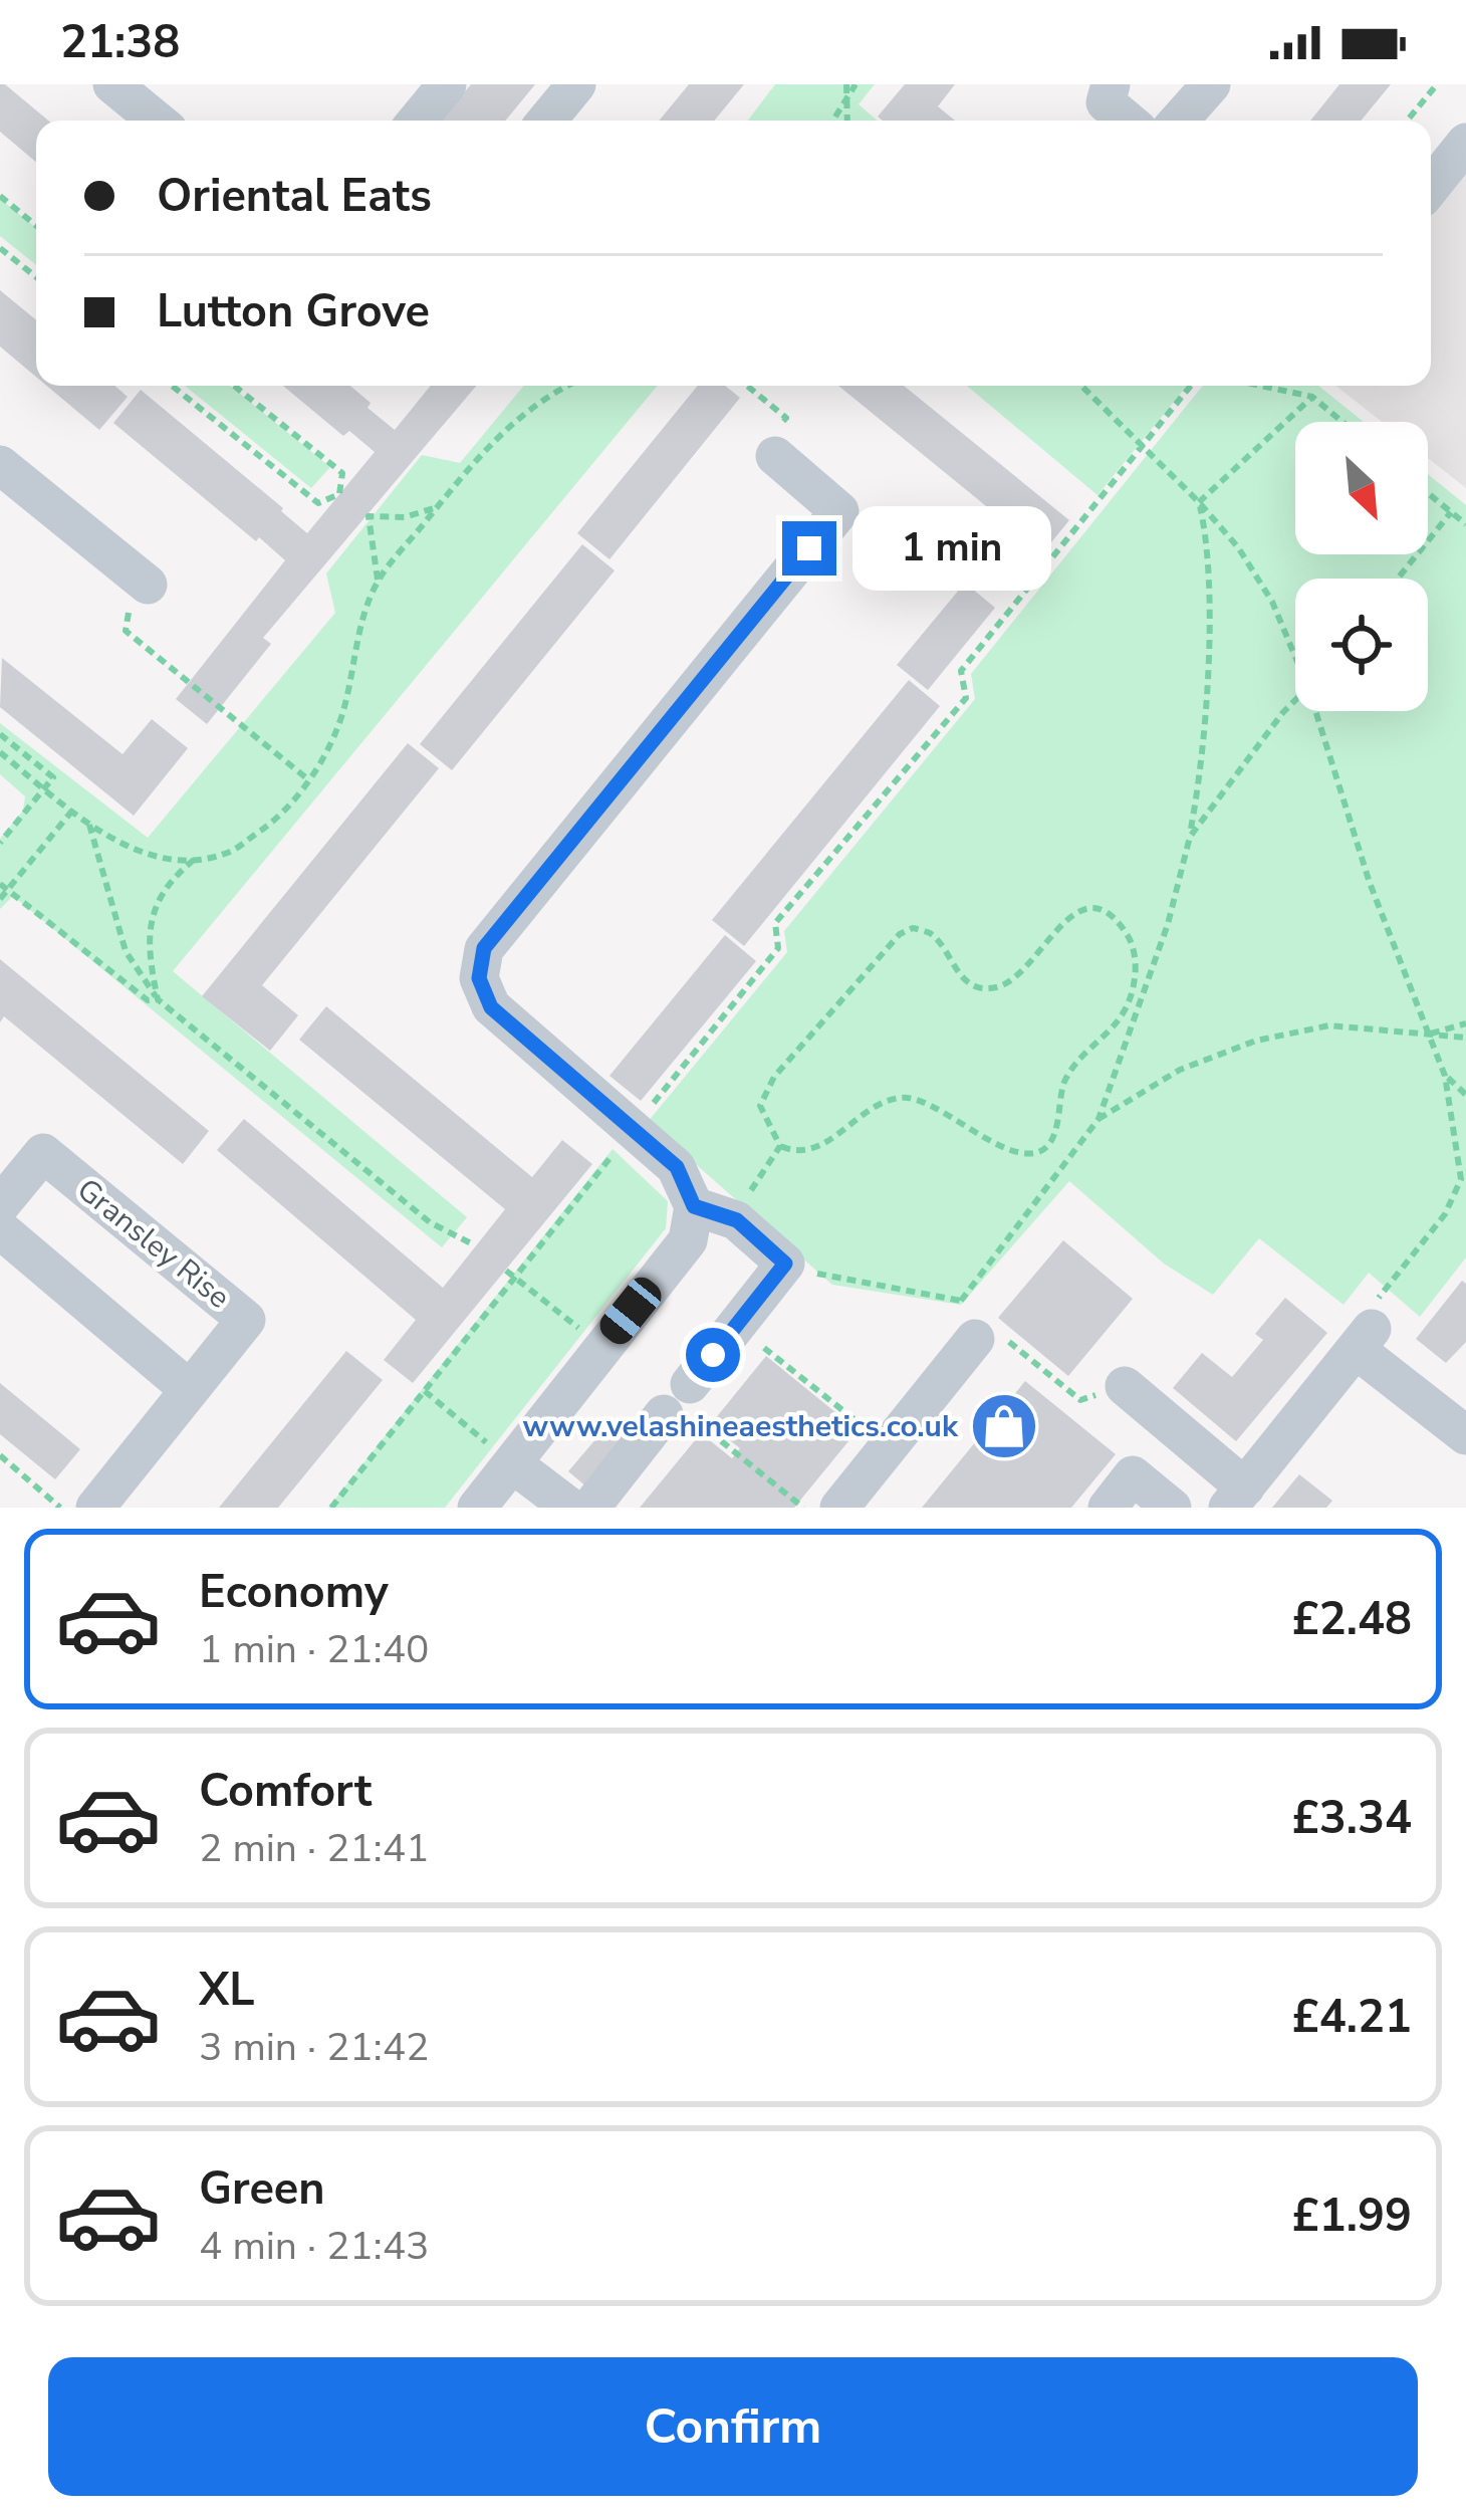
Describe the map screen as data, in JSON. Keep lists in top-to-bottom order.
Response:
{
  "streets": {
    "street": ["Gransley Rise"]
  },
  "places": {
    "shop": ["www.velashineaesthetics.co.uk"]
  },
  "north": "bottom right",
  "page": {
    "status": "21:38",
    "banner": ["Oriental Eats", "Lutton Grove"],
    "bubble": "1 min",
    "list": [
      {
        "name": "Economy",
        "note": "1 min · 21:40",
        "value": "£2.48"
      },
      {
        "name": "Comfort",
        "note": "2 min · 21:41",
        "value": "£3.34"
      },
      {
        "name": "XL",
        "note": "3 min · 21:42",
        "value": "£4.21"
      },
      {
        "name": "Green",
        "note": "4 min · 21:43",
        "value": "£1.99"
      }
    ],
    "buttons": "Confirm"
  }
}
